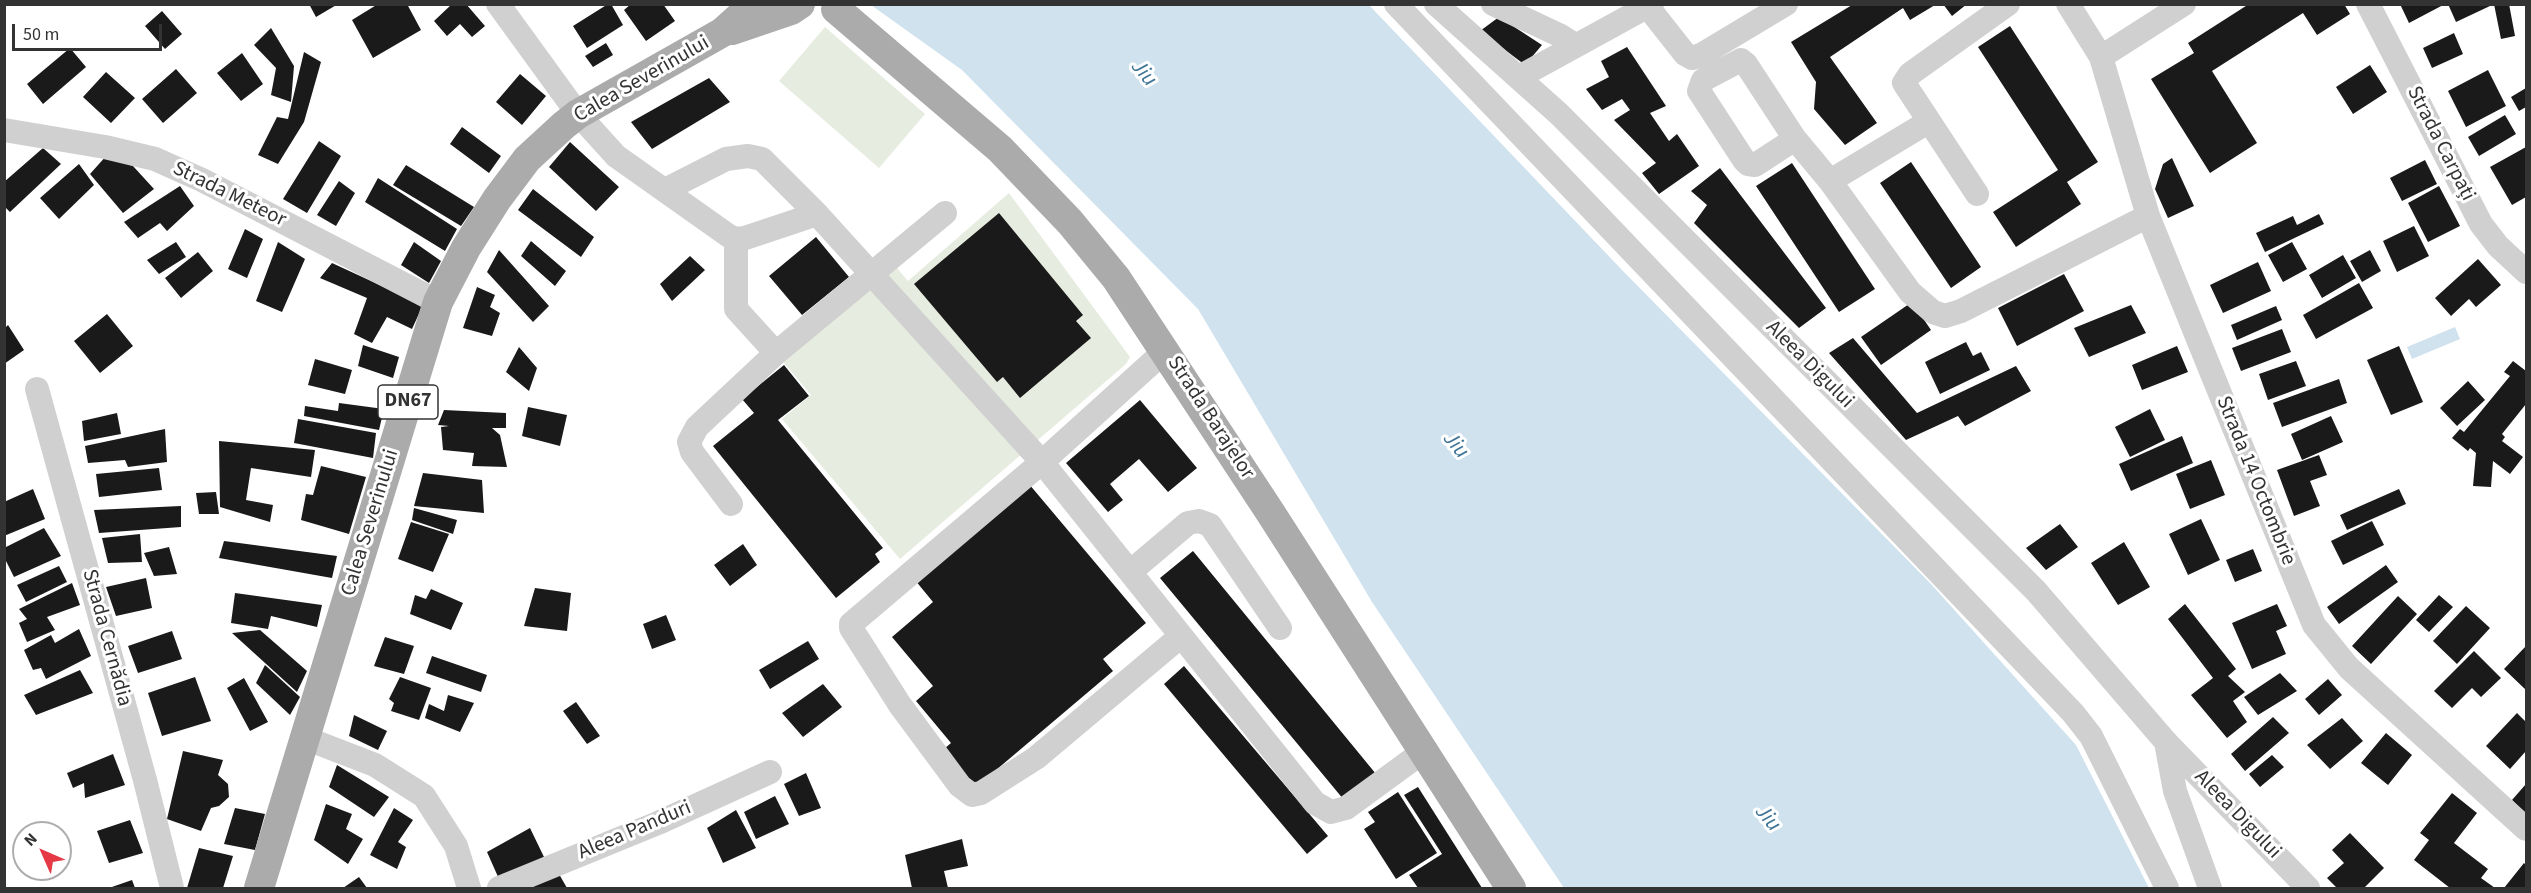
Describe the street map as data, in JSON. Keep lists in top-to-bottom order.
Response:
{
  "streets": {
    "main road": ["Calea Severinului", "DN67", "Strada Barajelor"],
    "street": [
      "Strada Carpați",
      "Strada Meteor",
      "Aleea Digului",
      "Strada 14 Octombrie",
      "Strada Cernădia",
      "Aleea Panduri"
    ]
  },
  "crossings": [
    ["Calea Severinului", "Strada Meteor"],
    ["Calea Severinului", "DN67"]
  ],
  "water": ["Jiu"],
  "scale_bar": "50 m",
  "north": "top left"
}
